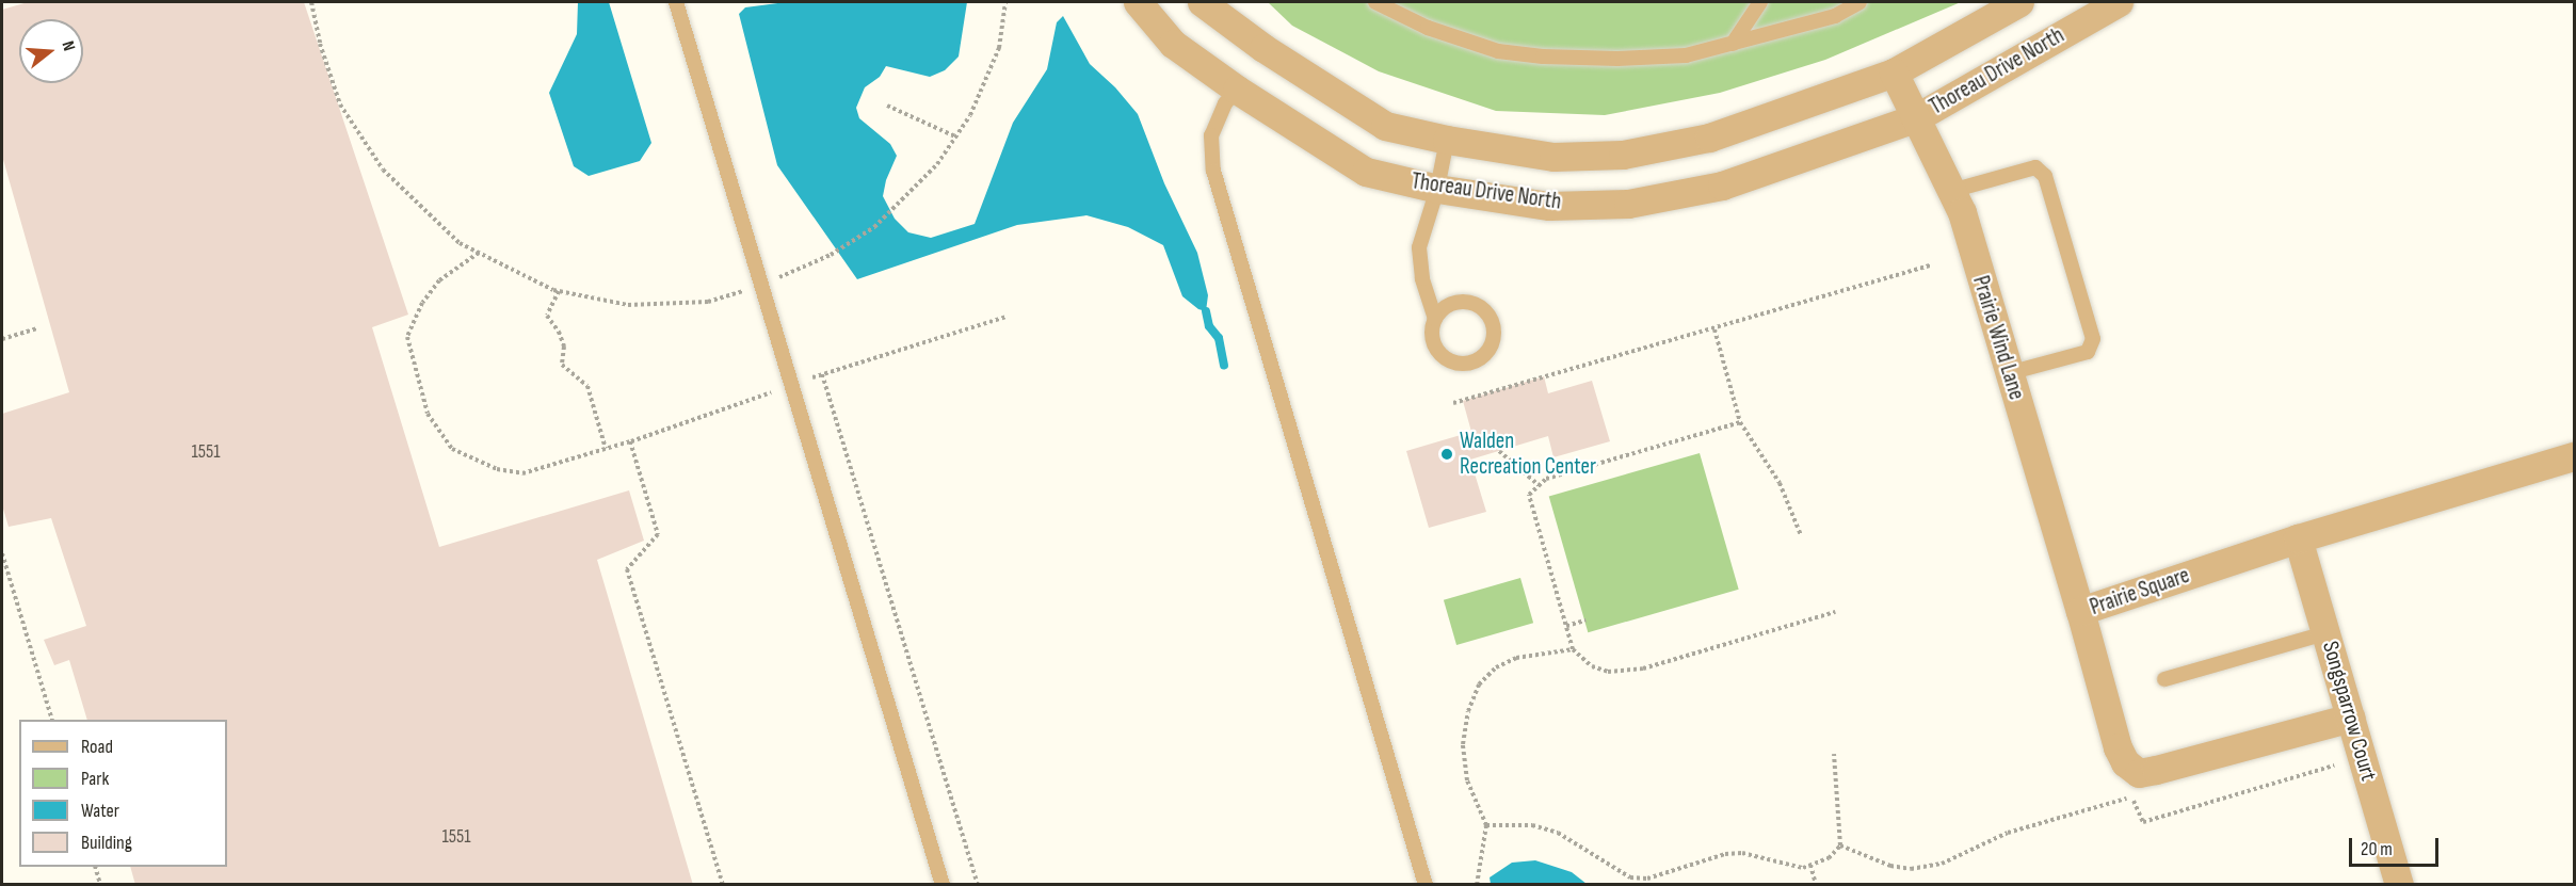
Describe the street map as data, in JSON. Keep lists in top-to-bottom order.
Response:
{
  "streets": {
    "street": [
      "Thoreau Drive North",
      "Prairie Wind Lane",
      "Prairie Square",
      "Songsparrow Court"
    ]
  },
  "crossings": [
    ["Thoreau Drive North", "Prairie Wind Lane"],
    ["Prairie Wind Lane", "Prairie Square"],
    ["Prairie Square", "Songsparrow Court"]
  ],
  "places": ["Walden Recreation Center"],
  "house_numbers": ["1551", "1551"],
  "legend": [
    "Road",
    "Park",
    "Water",
    "Building"
  ],
  "scale_bar": "20 m",
  "north": "right"
}
